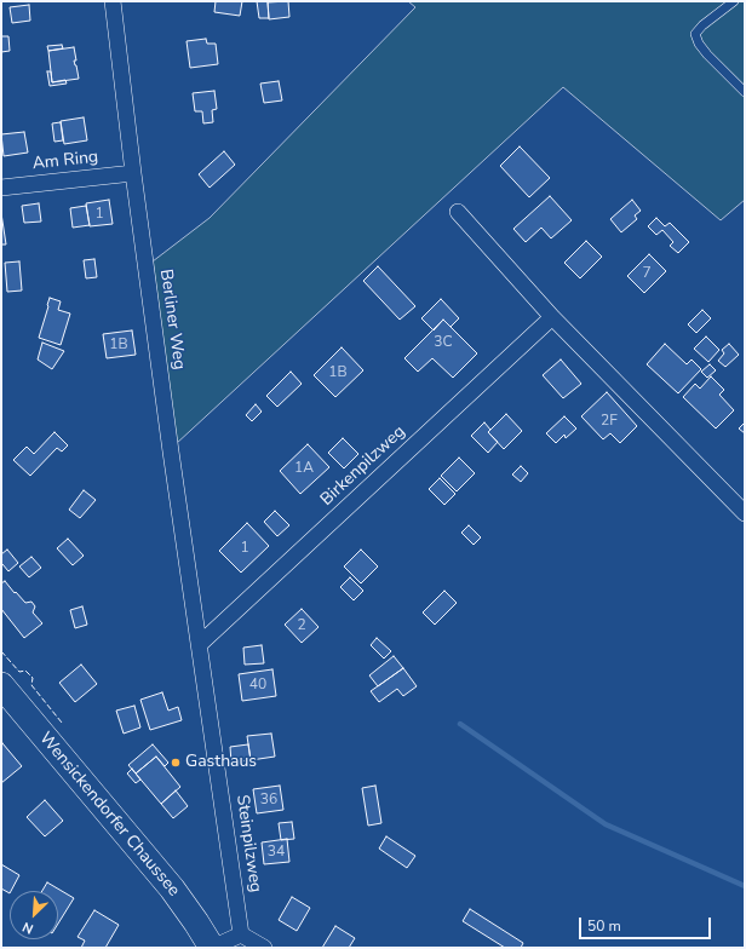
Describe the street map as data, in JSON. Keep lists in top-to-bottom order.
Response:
{
  "streets": {
    "main road": ["Wensickendorfer Chaussee"],
    "street": [
      "Am Ring",
      "Berliner Weg",
      "Birkenpilzweg",
      "Steinpilzweg"
    ]
  },
  "crossings": [
    ["Am Ring", "Berliner Weg"],
    ["Berliner Weg", "Birkenpilzweg"],
    ["Berliner Weg", "Steinpilzweg"],
    ["Birkenpilzweg", "Steinpilzweg"]
  ],
  "places": ["Gasthaus"],
  "house_numbers": [
    "1",
    "7",
    "3C",
    "1B",
    "1B",
    "2F",
    "1A",
    "1",
    "2",
    "40",
    "36",
    "34"
  ],
  "scale_bar": "50 m",
  "north": "bottom left"
}
